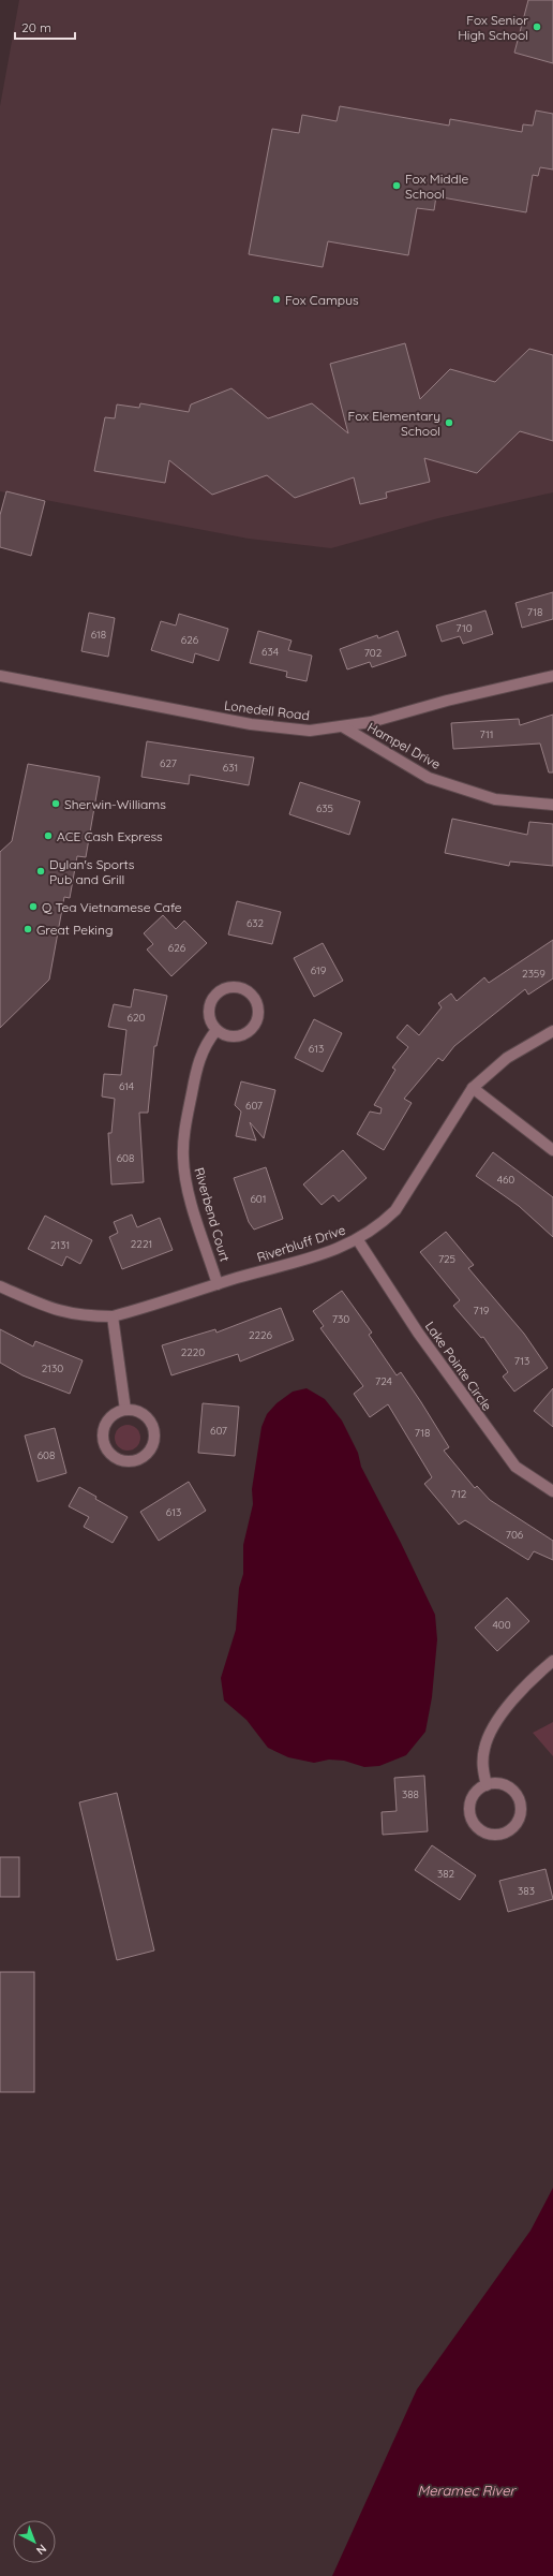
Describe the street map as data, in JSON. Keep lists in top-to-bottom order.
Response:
{
  "streets": {
    "street": [
      "Lonedell Road",
      "Hampel Drive",
      "Riverbend Court",
      "Riverbluff Drive",
      "Lake Pointe Circle"
    ]
  },
  "crossings": [
    ["Lonedell Road", "Hampel Drive"],
    ["Riverbend Court", "Riverbluff Drive"],
    ["Riverbluff Drive", "Lake Pointe Circle"]
  ],
  "water": ["Meramec River"],
  "places": [
    "Fox Senior High School",
    "Fox Middle School",
    "Fox Campus",
    "Fox Elementary School",
    "Sherwin-Williams",
    "ACE Cash Express",
    "Dylan's Sports Pub and Grill",
    "Q Tea Vietnamese Cafe",
    "Great Peking"
  ],
  "house_numbers": [
    "718",
    "710",
    "618",
    "626",
    "634",
    "702",
    "711",
    "627",
    "631",
    "635",
    "632",
    "626",
    "619",
    "2359",
    "620",
    "613",
    "614",
    "607",
    "608",
    "460",
    "601",
    "2221",
    "2131",
    "725",
    "719",
    "730",
    "2226",
    "2220",
    "713",
    "2130",
    "724",
    "607",
    "718",
    "608",
    "712",
    "613",
    "706",
    "400",
    "388",
    "382",
    "383"
  ],
  "scale_bar": "20 m",
  "north": "bottom right"
}
